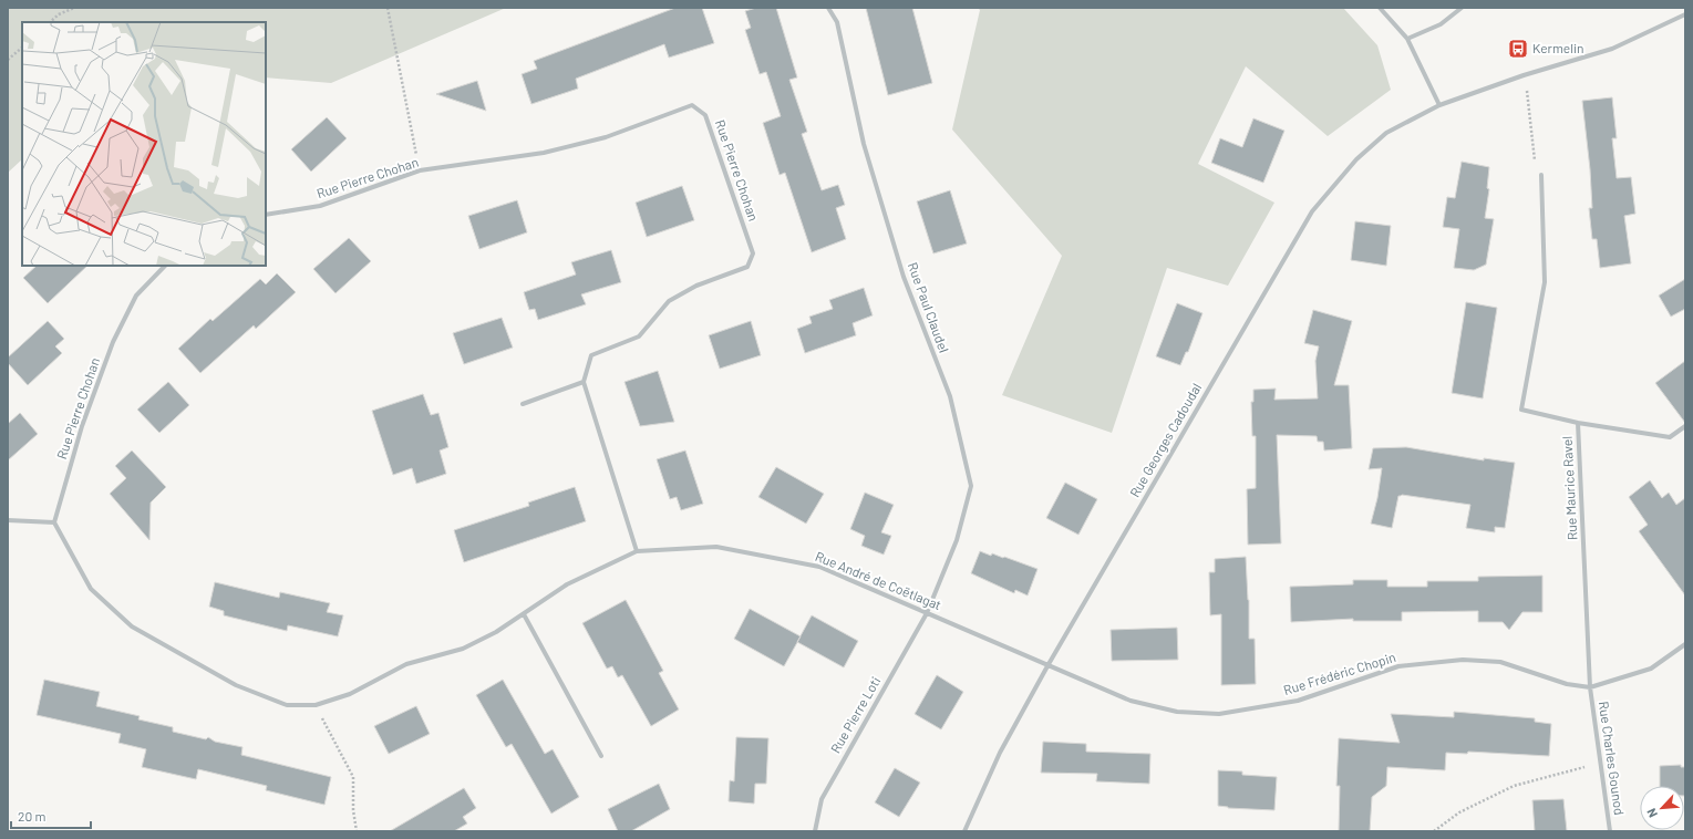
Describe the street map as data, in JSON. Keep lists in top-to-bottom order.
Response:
{
  "streets": {
    "street": [
      "Rue Pierre Chohan",
      "Rue Paul Claudel",
      "Rue Georges Cadoudal",
      "Rue Maurice Ravel",
      "Rue André de Coëtlagat",
      "Rue Frédéric Chopin",
      "Rue Pierre Loti",
      "Rue Charles Gounod"
    ]
  },
  "crossings": [
    ["Rue Pierre Chohan", "Rue André de Coëtlagat"],
    ["Rue Paul Claudel", "Rue André de Coëtlagat"],
    ["Rue Paul Claudel", "Rue Pierre Loti"],
    ["Rue Georges Cadoudal", "Rue André de Coëtlagat"],
    ["Rue Georges Cadoudal", "Rue Frédéric Chopin"],
    ["Rue Maurice Ravel", "Rue Frédéric Chopin"],
    ["Rue Maurice Ravel", "Rue Charles Gounod"],
    ["Rue André de Coëtlagat", "Rue Frédéric Chopin"],
    ["Rue André de Coëtlagat", "Rue Pierre Loti"],
    ["Rue Frédéric Chopin", "Rue Charles Gounod"]
  ],
  "places": {
    "bus stop": ["Kermelin"]
  },
  "scale_bar": "20 m",
  "north": "bottom left"
}
